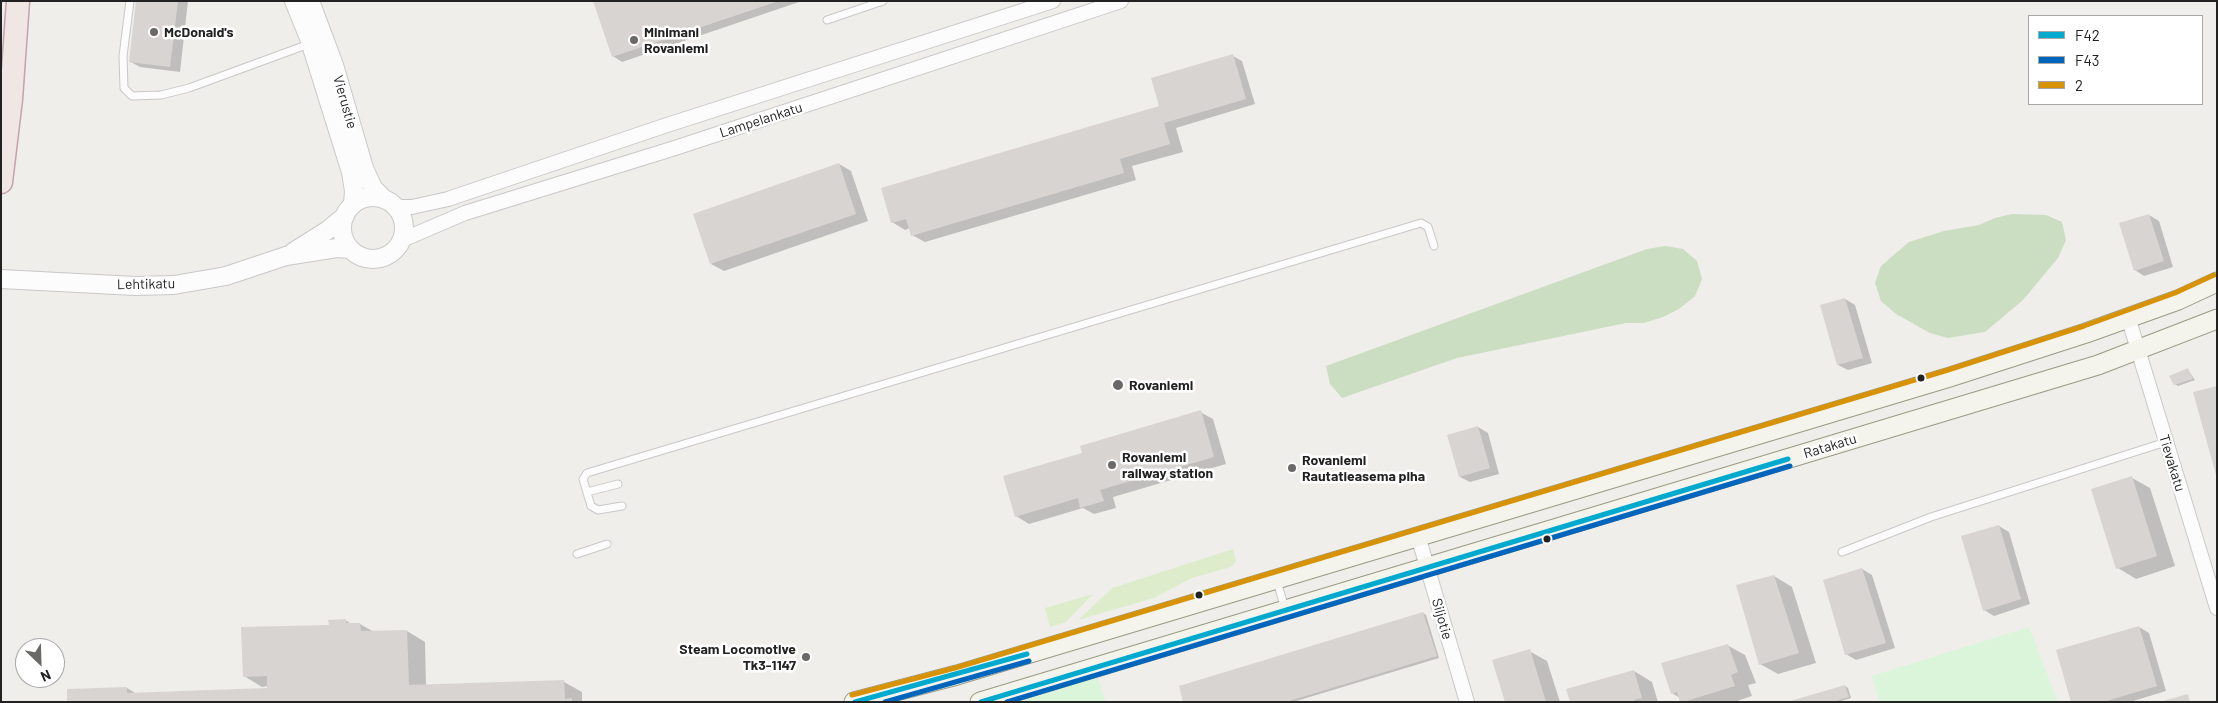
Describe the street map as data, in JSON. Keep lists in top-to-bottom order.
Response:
{
  "streets": {
    "main road": ["Ratakatu"],
    "street": [
      "Vierustie",
      "Lampelankatu",
      "Lehtikatu",
      "Tievakatu",
      "Siljotie"
    ]
  },
  "crossings": [
    ["Vierustie", "Lampelankatu"],
    ["Vierustie", "Lehtikatu"],
    ["Lampelankatu", "Lehtikatu"],
    ["Ratakatu", "Tievakatu"],
    ["Ratakatu", "Siljotie"]
  ],
  "places": [
    "McDonald's",
    "Minimani Rovaniemi",
    "Rovaniemi",
    "Rovaniemi railway station",
    "Rovaniemi Rautatieasema piha",
    "Steam Locomotive Tk3-1147"
  ],
  "lines": ["transit line 2", "transit line F42", "transit line F43"],
  "legend": ["F42", "F43", "2"],
  "north": "bottom right"
}
